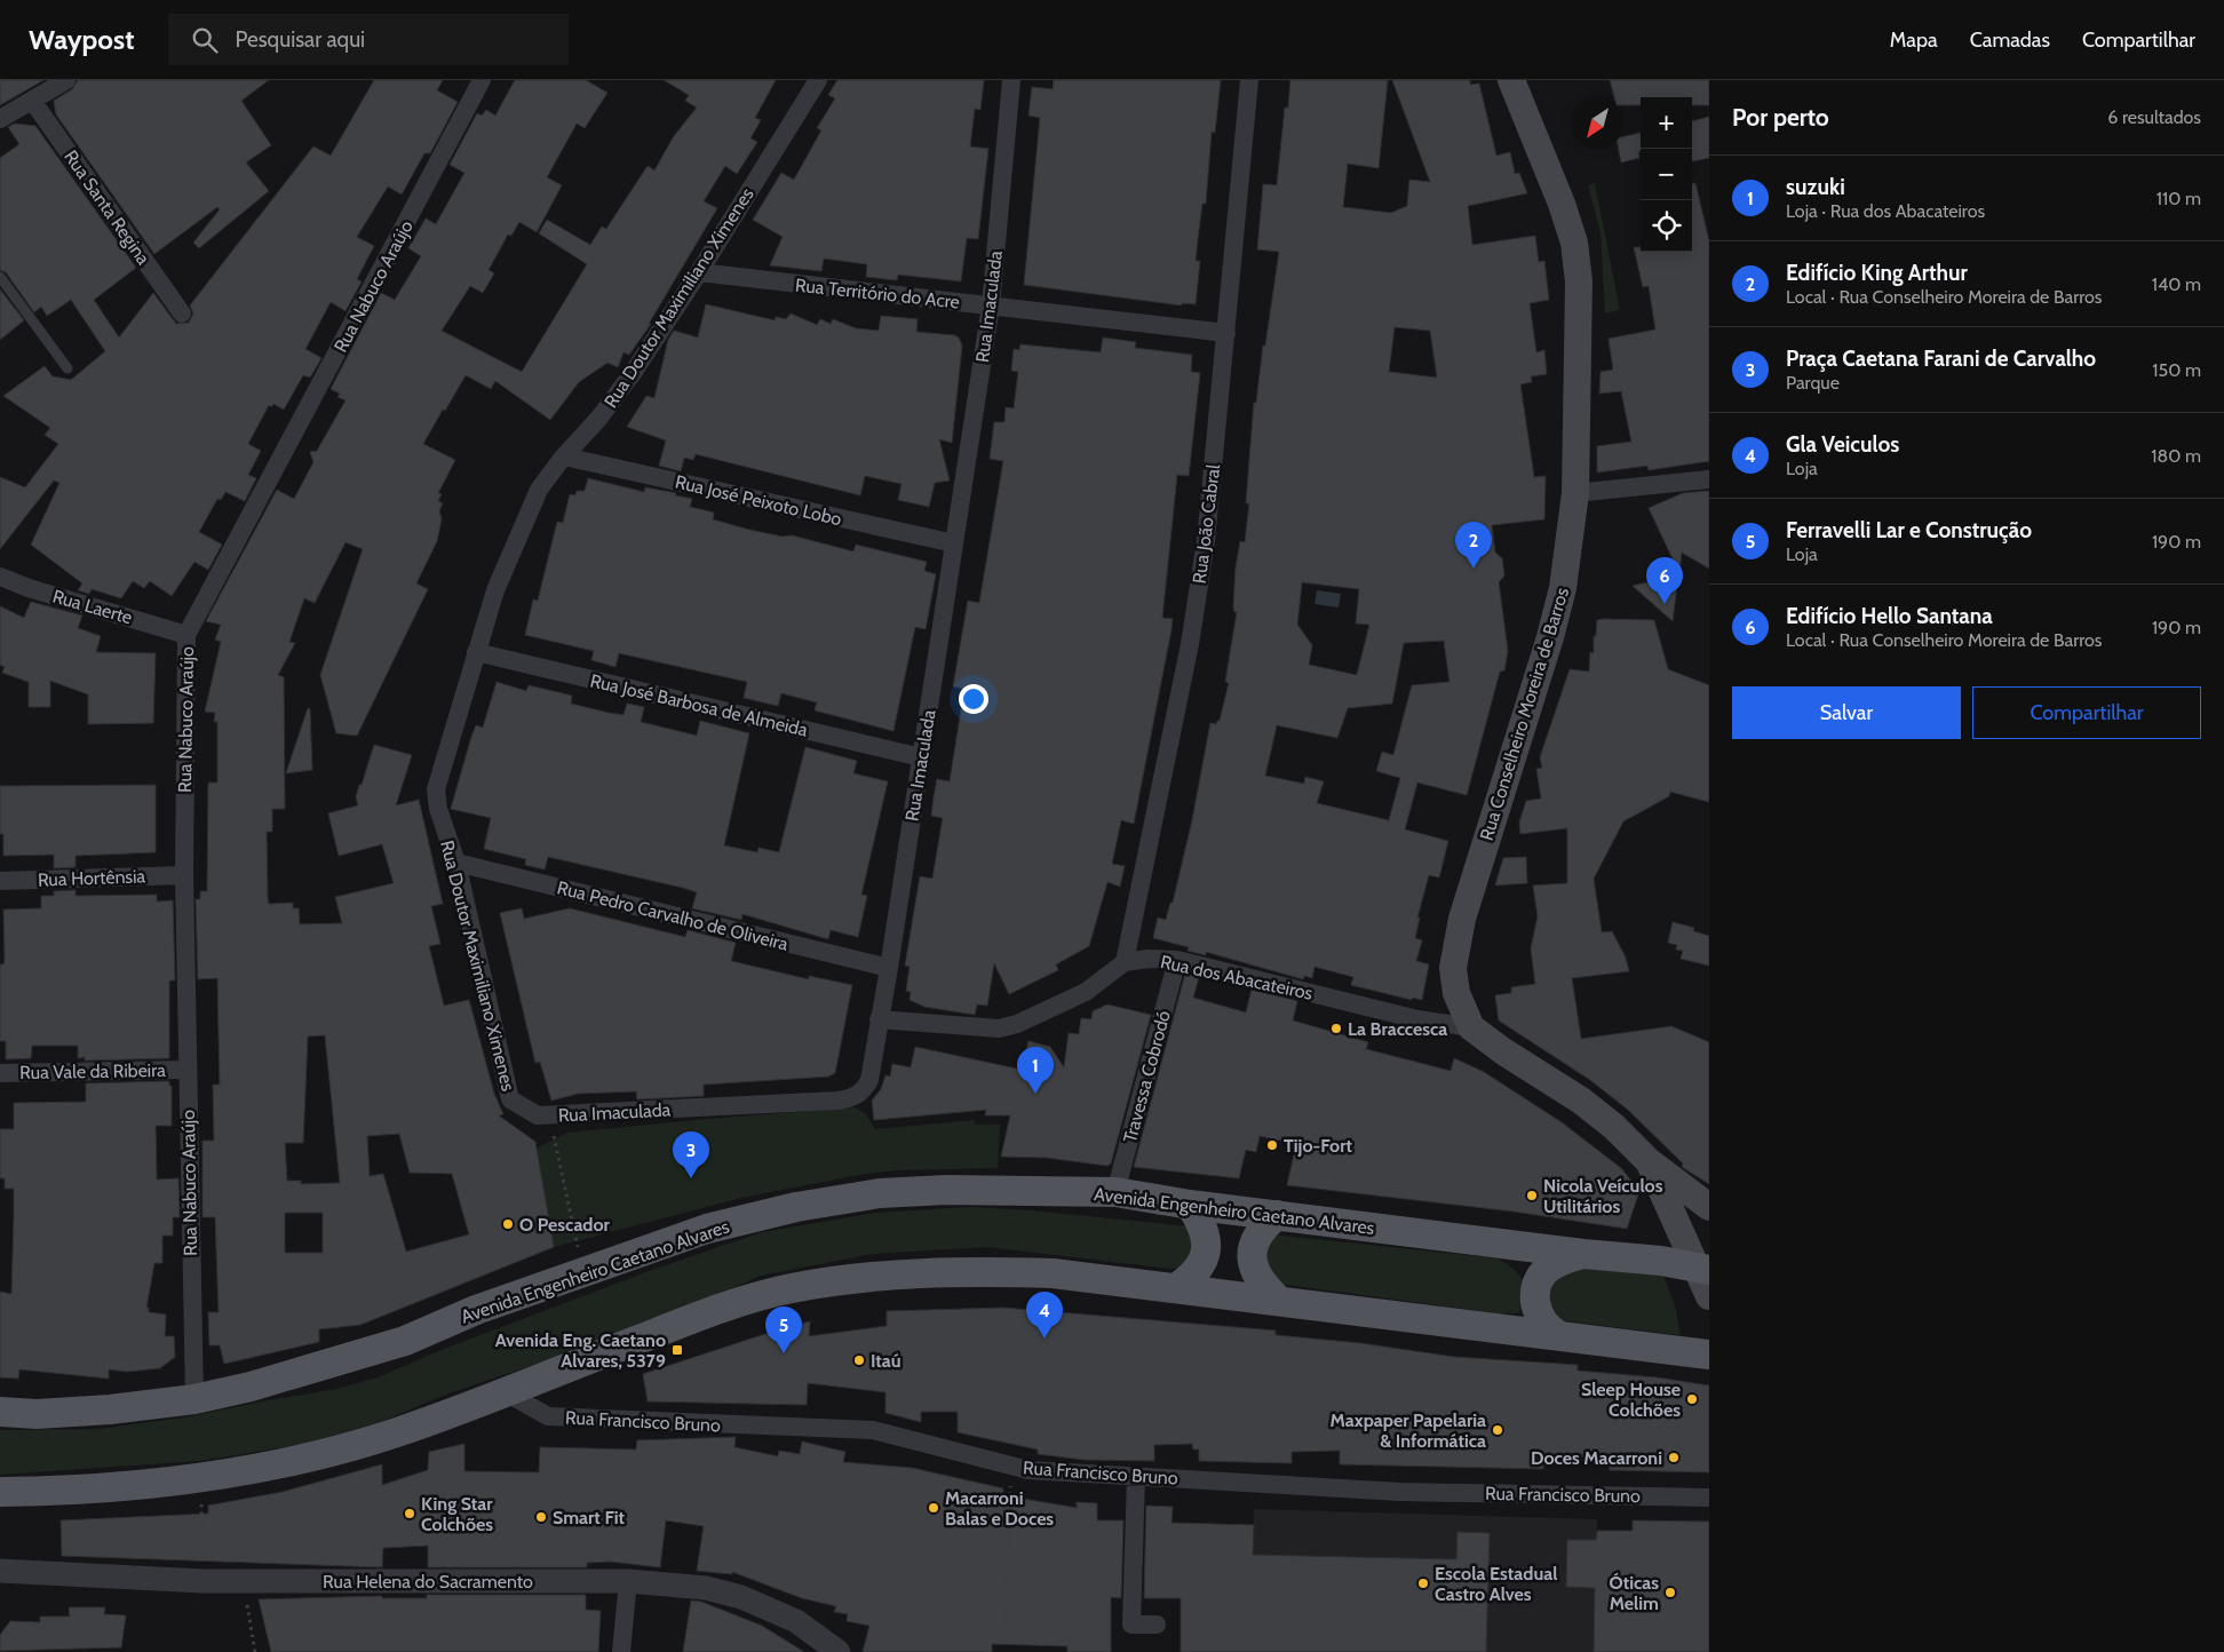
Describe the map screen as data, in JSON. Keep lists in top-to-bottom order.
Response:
{
  "streets": {
    "main road": ["Rua Conselheiro Moreira de Barros", "Avenida Engenheiro Caetano Alvares"],
    "street": [
      "Rua Santa Regina",
      "Rua Nabuco Araújo",
      "Rua Território do Acre",
      "Rua Doutor Maximiliano Ximenes",
      "Rua Imaculada",
      "Rua José Peixoto Lobo",
      "Rua João Cabral",
      "Rua Laerte",
      "Rua José Barbosa de Almeida",
      "Rua Hortênsia",
      "Rua Pedro Carvalho de Oliveira",
      "Rua dos Abacateiros",
      "Rua Vale da Ribeira",
      "Travessa Cobrodó",
      "Rua Francisco Bruno",
      "Rua Helena do Sacramento"
    ]
  },
  "crossings": [
    ["Rua Nabuco Araújo", "Rua Laerte"],
    ["Rua Nabuco Araújo", "Rua Hortênsia"],
    ["Rua Nabuco Araújo", "Rua Vale da Ribeira"],
    ["Rua Nabuco Araújo", "Avenida Engenheiro Caetano Alvares"],
    ["Rua Território do Acre", "Rua Doutor Maximiliano Ximenes"],
    ["Rua Território do Acre", "Rua Imaculada"],
    ["Rua Território do Acre", "Rua João Cabral"],
    ["Rua Doutor Maximiliano Ximenes", "Rua Imaculada"],
    ["Rua Doutor Maximiliano Ximenes", "Rua José Peixoto Lobo"],
    ["Rua Doutor Maximiliano Ximenes", "Rua José Barbosa de Almeida"],
    ["Rua Doutor Maximiliano Ximenes", "Rua Pedro Carvalho de Oliveira"],
    ["Rua Imaculada", "Rua José Peixoto Lobo"],
    ["Rua Imaculada", "Rua José Barbosa de Almeida"],
    ["Rua Imaculada", "Rua Pedro Carvalho de Oliveira"],
    ["Rua João Cabral", "Rua dos Abacateiros"],
    ["Rua Conselheiro Moreira de Barros", "Rua dos Abacateiros"],
    ["Rua Conselheiro Moreira de Barros", "Avenida Engenheiro Caetano Alvares"],
    ["Rua dos Abacateiros", "Travessa Cobrodó"],
    ["Travessa Cobrodó", "Avenida Engenheiro Caetano Alvares"]
  ],
  "places": {
    "other": [
      "La Braccesca",
      "Tijo-Fort",
      "Nicola Veículos Utilitários",
      "O Pescador",
      "Itaú",
      "Sleep House Colchões",
      "Maxpaper Papelaria & Informática",
      "Doces Macarroni",
      "Macarroni Balas e Doces",
      "King Star Colchões",
      "Smart Fit",
      "Escola Estadual Castro Alves",
      "Óticas Melim"
    ],
    "transit": ["Avenida Eng. Caetano Alvares, 5379"]
  },
  "north": "bottom left",
  "page": {
    "header": "Waypost",
    "search": "Pesquisar aqui",
    "nav": ["Mapa", "Camadas", "Compartilhar"],
    "heading": ["Por perto", "6 resultados"],
    "map_buttons": ["+", "−"],
    "list": [
      {
        "mark": "1",
        "name": "suzuki",
        "note": "Loja · Rua dos Abacateiros",
        "value": "110 m"
      },
      {
        "mark": "2",
        "name": "Edifício King Arthur",
        "note": "Local · Rua Conselheiro Moreira de Barros",
        "value": "140 m"
      },
      {
        "mark": "3",
        "name": "Praça Caetana Farani de Carvalho",
        "note": "Parque",
        "value": "150 m"
      },
      {
        "mark": "4",
        "name": "Gla Veiculos",
        "note": "Loja",
        "value": "180 m"
      },
      {
        "mark": "5",
        "name": "Ferravelli Lar e Construção",
        "note": "Loja",
        "value": "190 m"
      },
      {
        "mark": "6",
        "name": "Edifício Hello Santana",
        "note": "Local · Rua Conselheiro Moreira de Barros",
        "value": "190 m"
      }
    ],
    "pins": [
      "2",
      "6",
      "1",
      "3",
      "4",
      "5"
    ],
    "buttons": ["Salvar", "Compartilhar"]
  }
}
